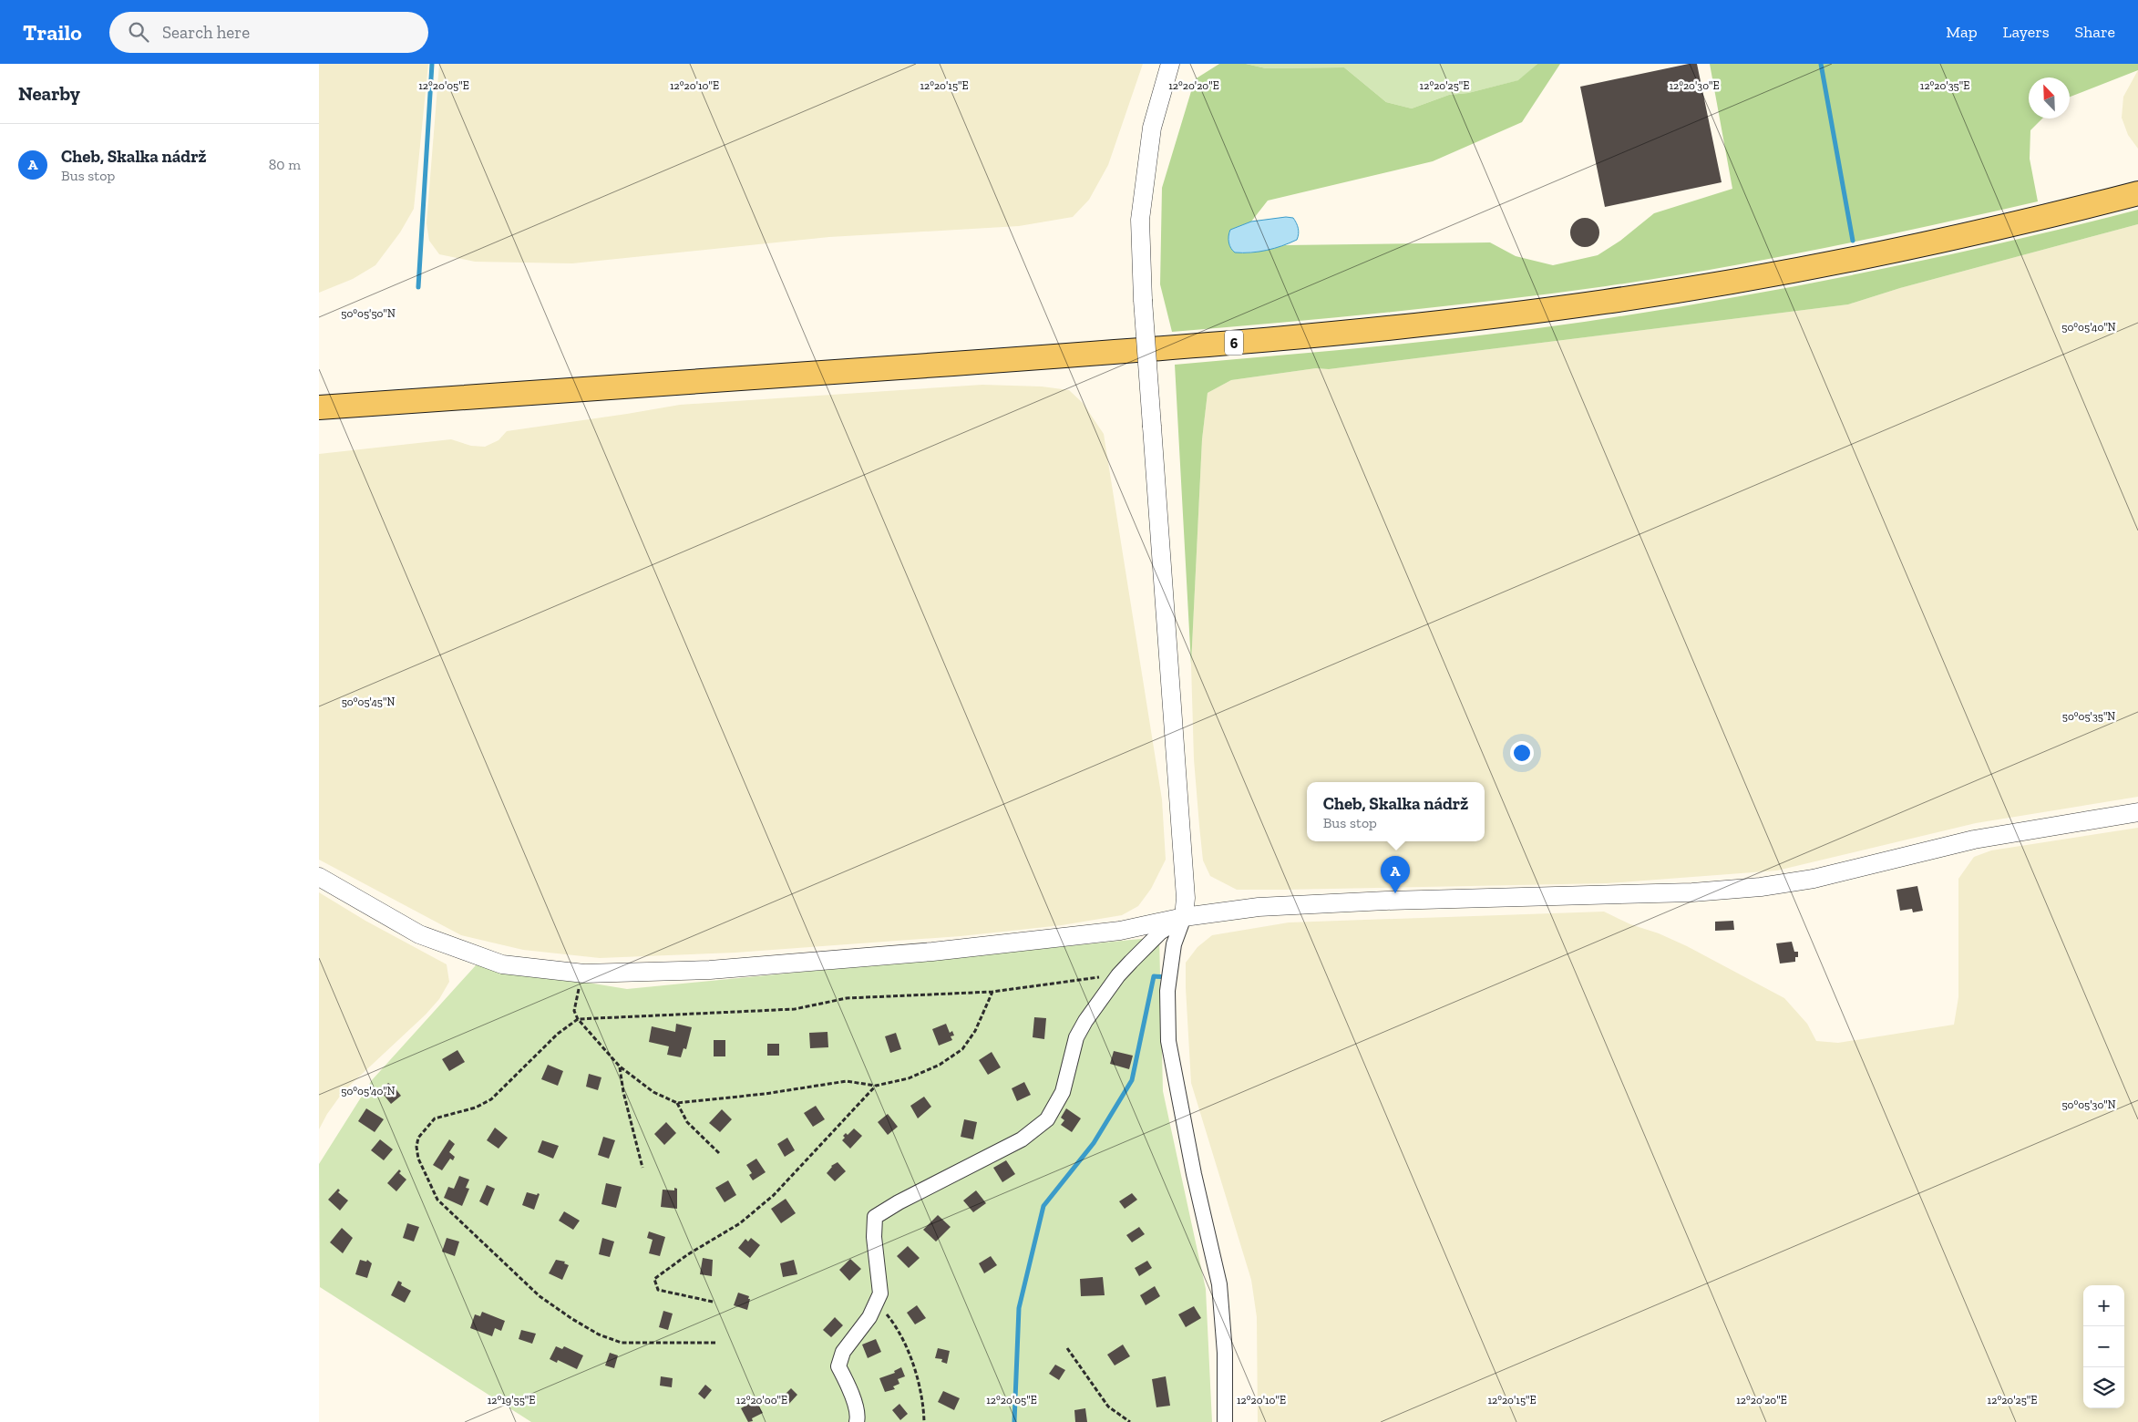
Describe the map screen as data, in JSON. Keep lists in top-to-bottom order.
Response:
{
  "streets": {
    "main road": ["6"]
  },
  "north": "top left",
  "page": {
    "header": "Trailo",
    "search": "Search here",
    "nav": ["Map", "Layers", "Share"],
    "heading": "Nearby",
    "list": [
      {
        "mark": "A",
        "name": "Cheb, Skalka nádrž",
        "note": "Bus stop",
        "value": "80 m"
      }
    ],
    "popup": ["Cheb, Skalka nádrž", "Bus stop"],
    "pins": "A",
    "map_buttons": ["+", "−"]
  },
  "coordinates": [
    "12°20'05\"E",
    "12°20'10\"E",
    "12°20'15\"E",
    "12°20'20\"E",
    "12°20'25\"E",
    "12°20'30\"E",
    "12°20'35\"E",
    "50°05'50\"N",
    "50°05'40\"N",
    "50°05'45\"N",
    "50°05'35\"N",
    "50°05'30\"N",
    "12°19'55\"E",
    "12°20'00\"E"
  ]
}
